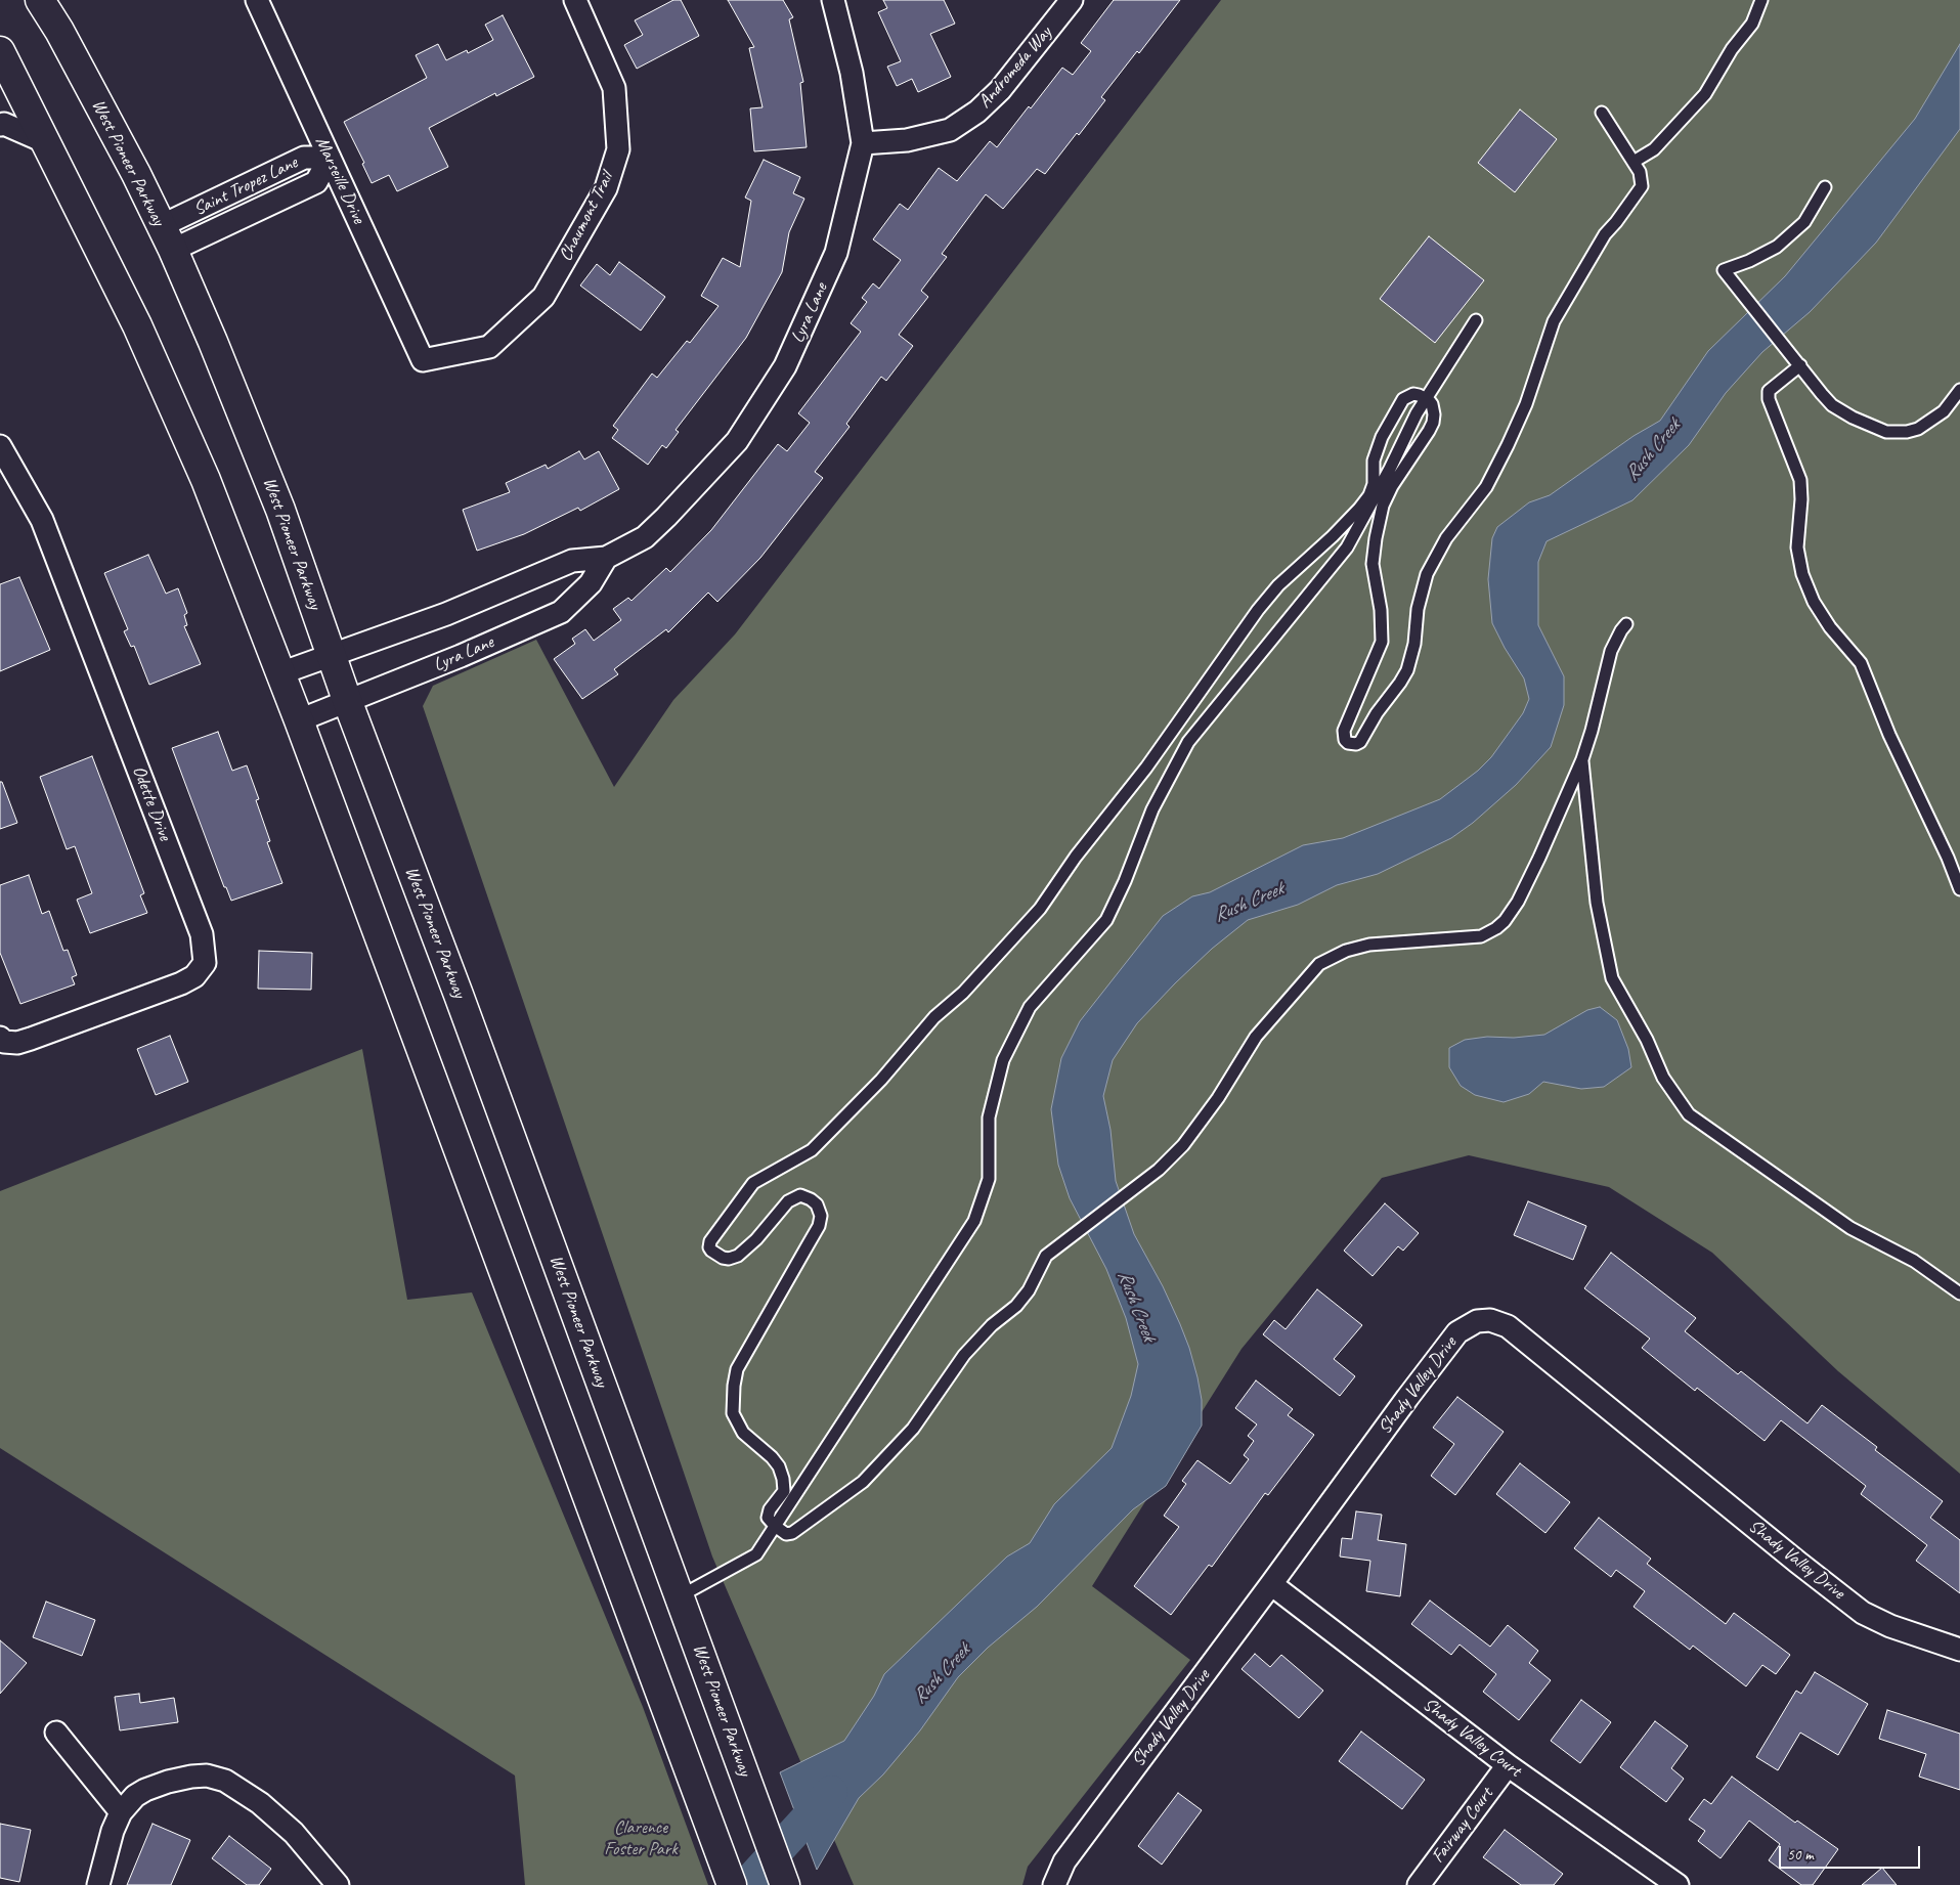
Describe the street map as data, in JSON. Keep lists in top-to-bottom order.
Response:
{
  "streets": {
    "main road": ["West Pioneer Parkway"],
    "street": [
      "Andromeda Way",
      "Marseille Drive",
      "Saint Tropez Lane",
      "Chaumont Trail",
      "Lyra Lane",
      "Odette Drive",
      "Shady Valley Drive",
      "Shady Valley Court",
      "Fairway Court"
    ]
  },
  "crossings": [
    ["Andromeda Way", "Lyra Lane"],
    ["West Pioneer Parkway", "Saint Tropez Lane"],
    ["West Pioneer Parkway", "Lyra Lane"],
    ["Marseille Drive", "Saint Tropez Lane"],
    ["Marseille Drive", "Chaumont Trail"],
    ["Shady Valley Drive", "Shady Valley Court"],
    ["Shady Valley Court", "Fairway Court"]
  ],
  "water": ["Rush Creek"],
  "parks": ["Clarence Foster Park"],
  "scale_bar": "50 m"
}
